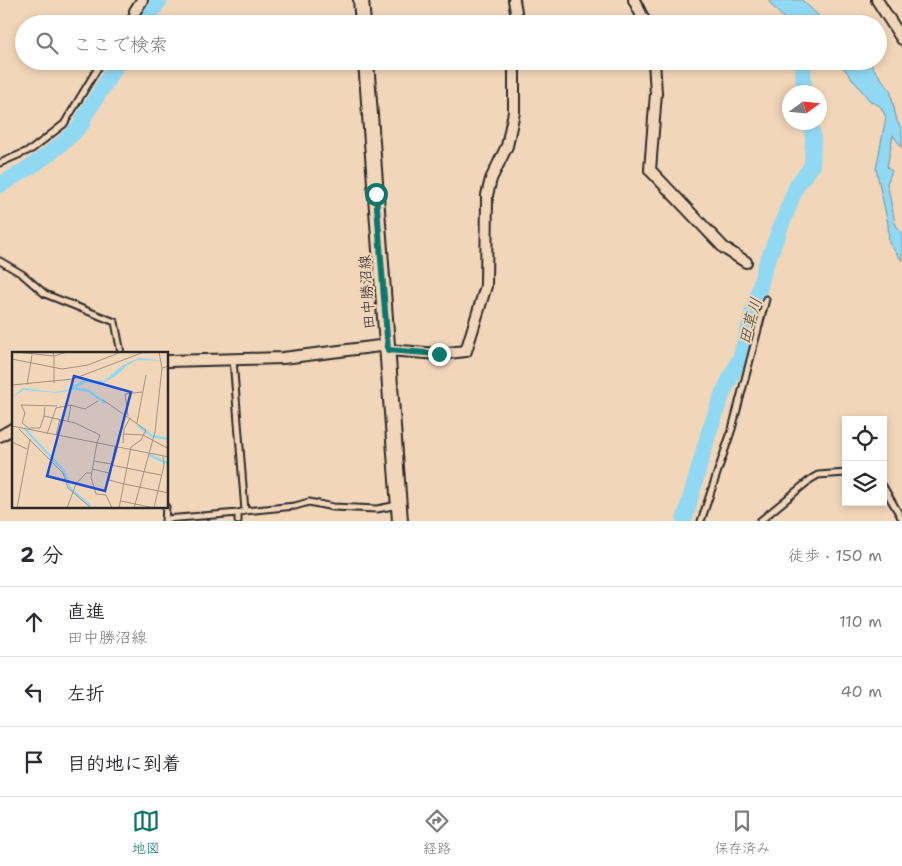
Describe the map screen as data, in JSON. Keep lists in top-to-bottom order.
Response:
{
  "streets": {
    "main road": ["田中勝沼線"]
  },
  "water": ["田草川"],
  "north": "right",
  "page": {
    "search": "ここで検索",
    "heading": ["2 分", "徒歩 · 150 m"],
    "list": [
      ["直進", "田中勝沼線", "110 m"],
      ["左折", "40 m"],
      "目的地に到着"
    ],
    "nav": ["地図", "経路", "保存済み"]
  }
}
